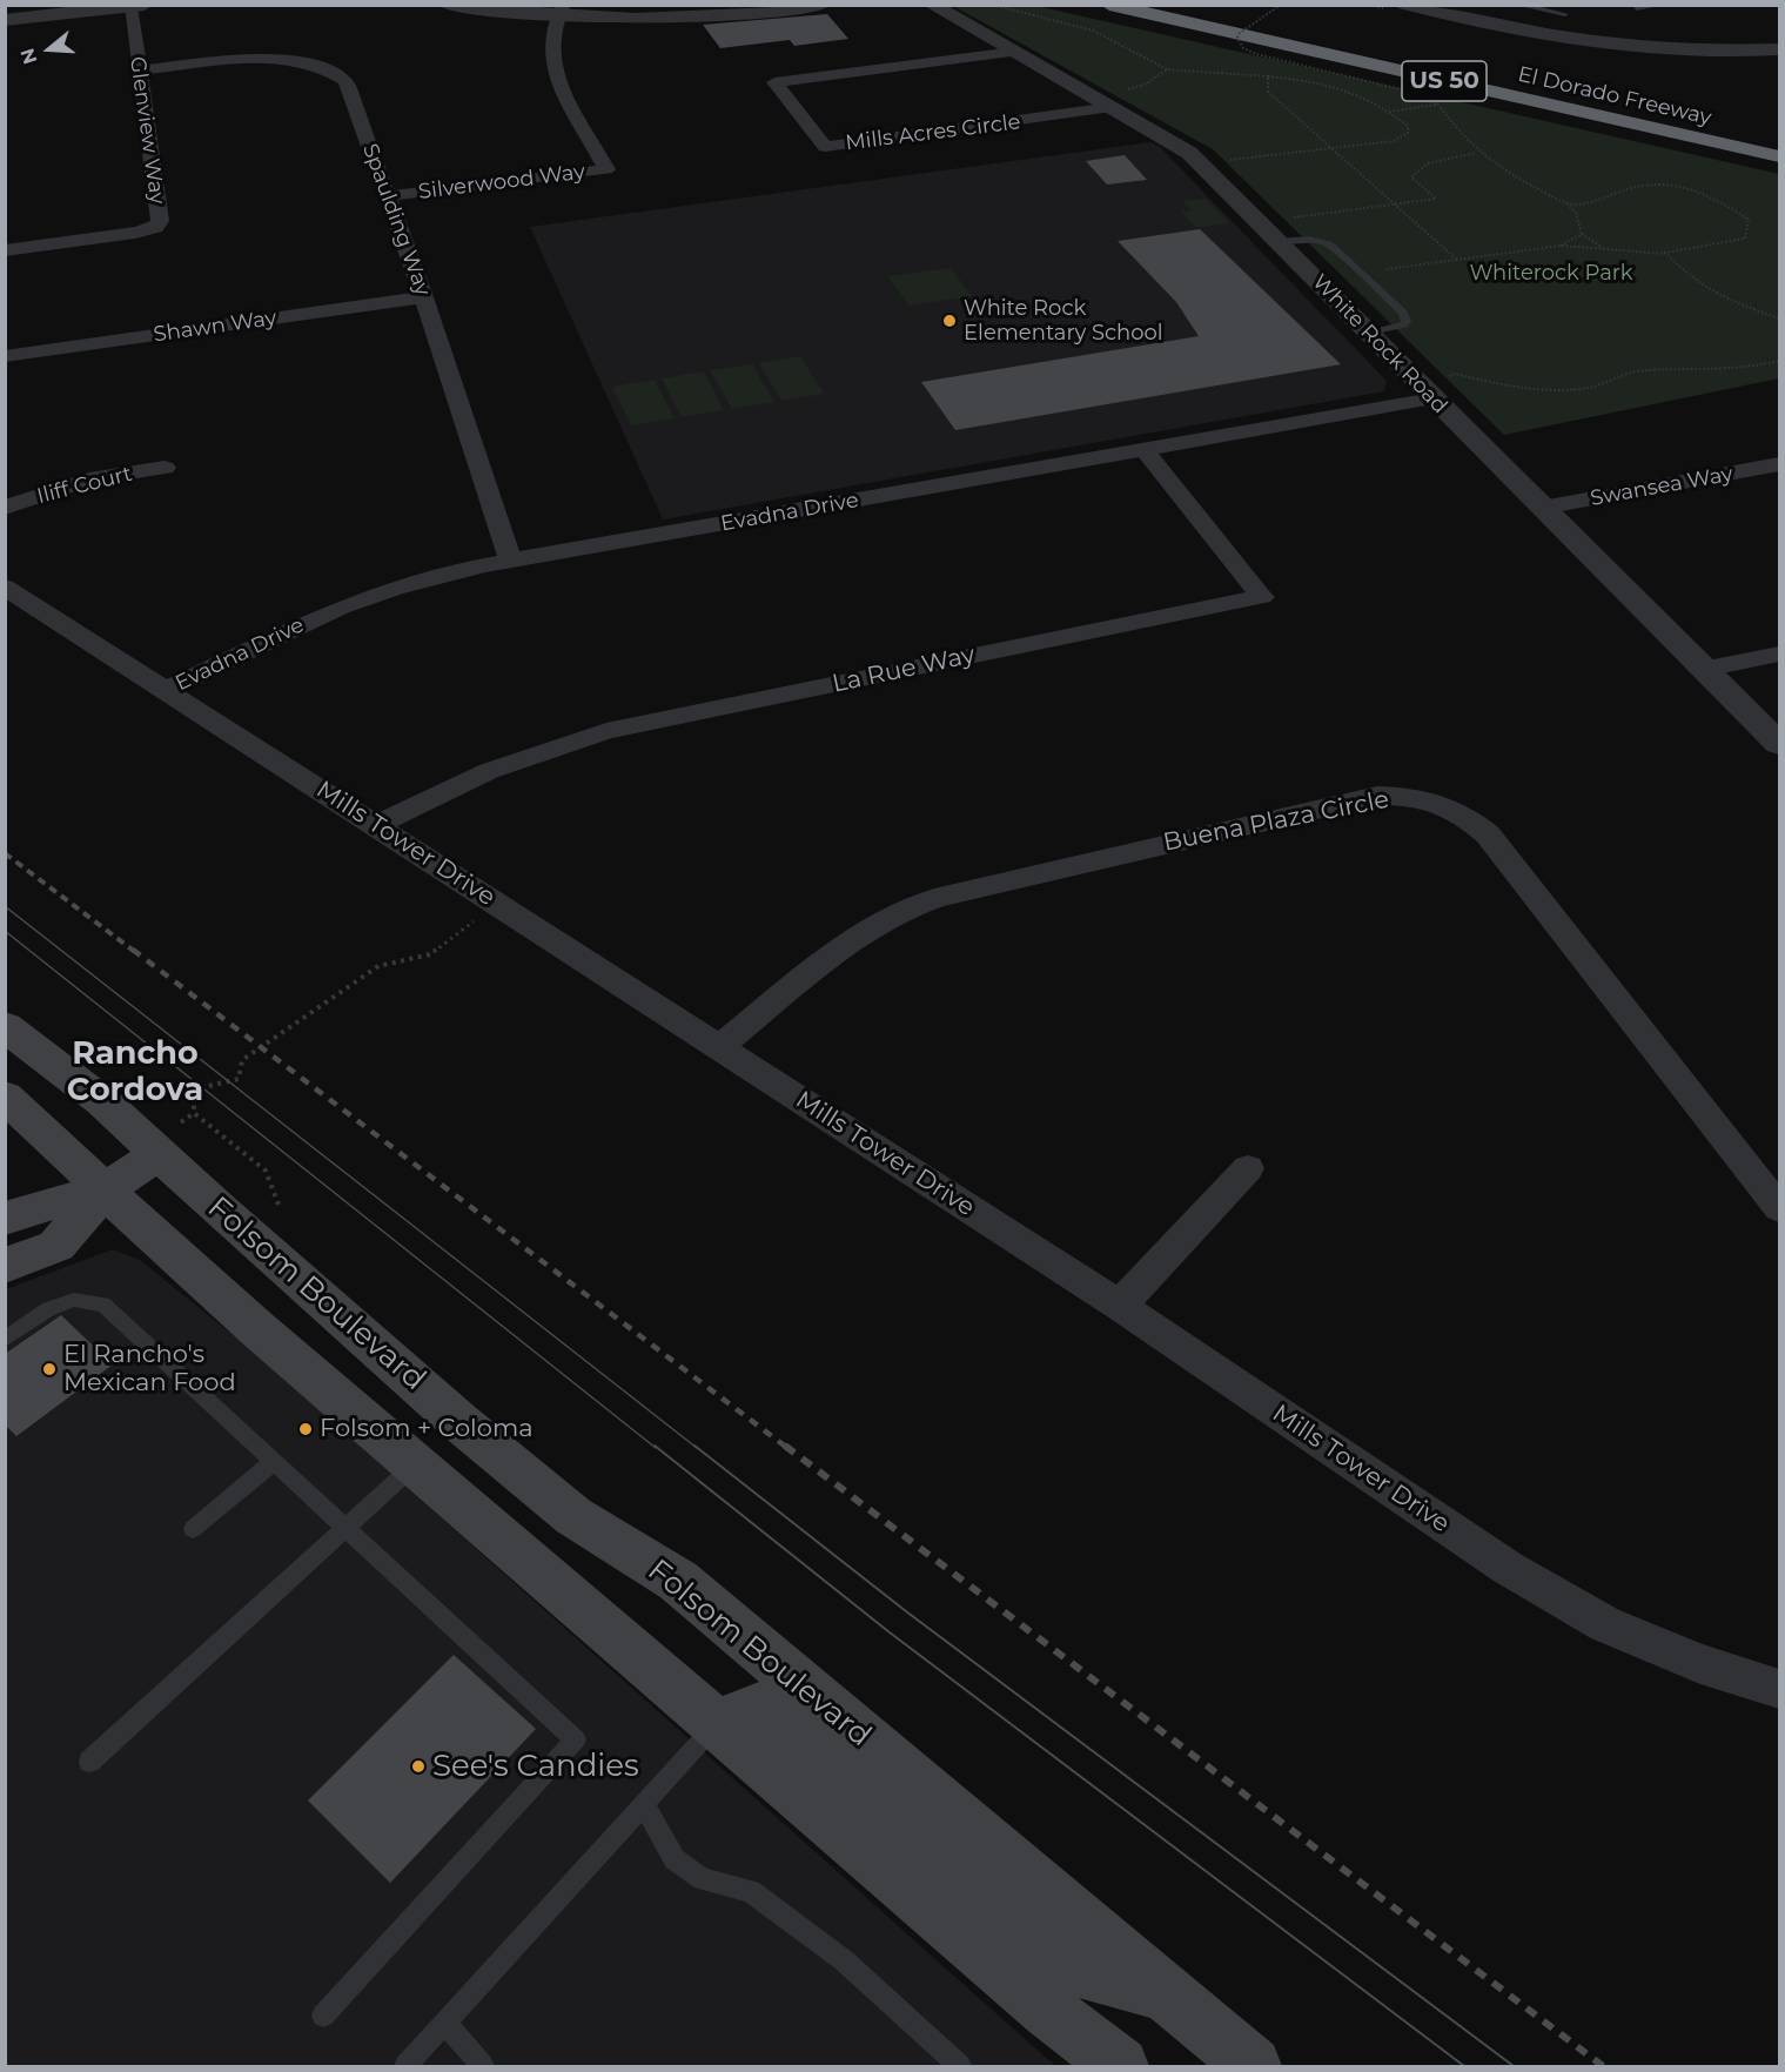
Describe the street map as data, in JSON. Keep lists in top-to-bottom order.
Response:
{
  "streets": {
    "highway": ["US 50", "El Dorado Freeway"],
    "main road": ["Folsom Boulevard"],
    "street": [
      "Glenview Way",
      "Mills Acres Circle",
      "Silverwood Way",
      "Spaulding Way",
      "Shawn Way",
      "White Rock Road",
      "Iliff Court",
      "Swansea Way",
      "Evadna Drive",
      "La Rue Way",
      "Buena Plaza Circle",
      "Mills Tower Drive"
    ]
  },
  "crossings": [
    ["Glenview Way", "Spaulding Way"],
    ["Mills Acres Circle", "White Rock Road"],
    ["Silverwood Way", "Spaulding Way"],
    ["Spaulding Way", "Shawn Way"],
    ["Spaulding Way", "Evadna Drive"],
    ["White Rock Road", "Swansea Way"],
    ["White Rock Road", "Evadna Drive"],
    ["Evadna Drive", "La Rue Way"],
    ["Evadna Drive", "Mills Tower Drive"],
    ["La Rue Way", "Mills Tower Drive"],
    ["Buena Plaza Circle", "Mills Tower Drive"]
  ],
  "districts": ["Rancho Cordova"],
  "parks": ["Whiterock Park"],
  "places": [
    "White Rock Elementary School",
    "El Rancho's Mexican Food",
    "Folsom + Coloma",
    "See's Candies"
  ],
  "north": "left"
}
